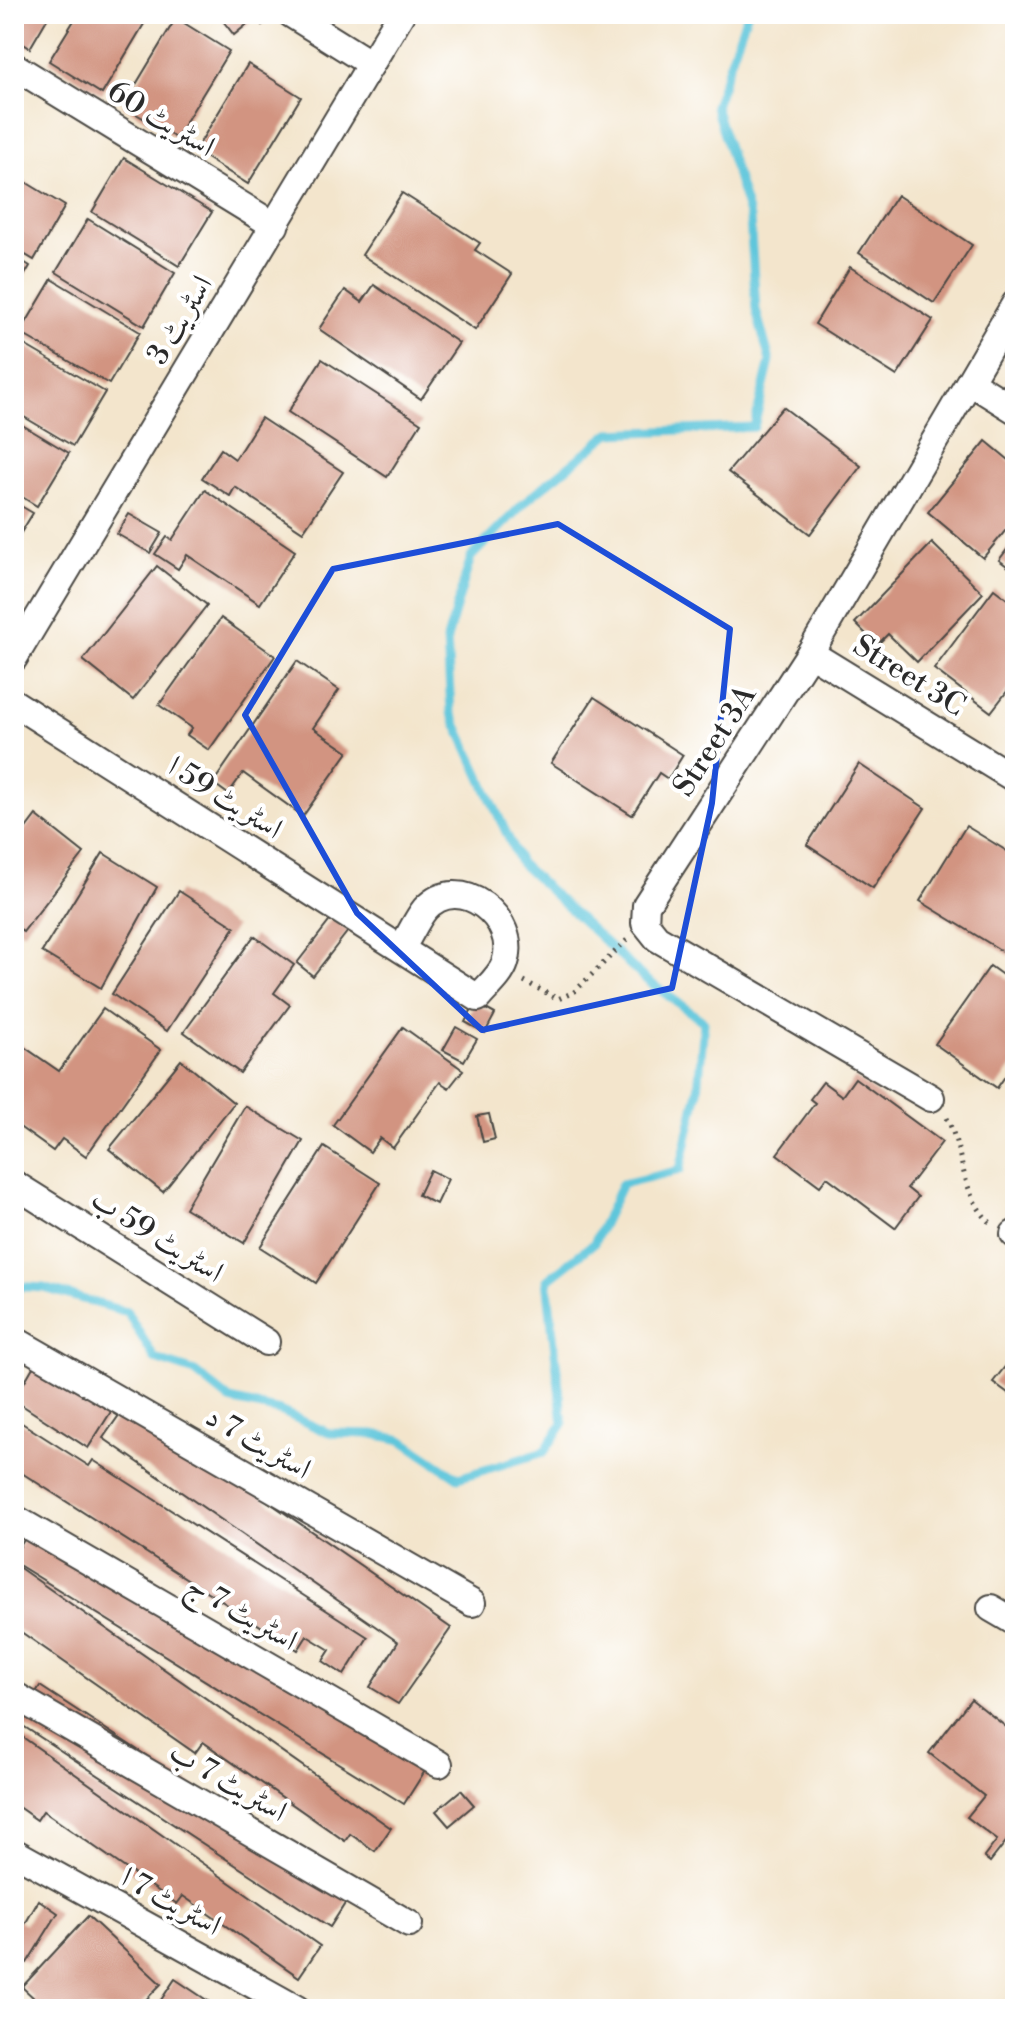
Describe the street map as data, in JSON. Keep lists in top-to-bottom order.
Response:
{
  "streets": {
    "street": [
      "اسٹریٹ 60",
      "اسٹریٹ 3",
      "Street 3C",
      "Street 3A",
      "اسٹریٹ 59 ا",
      "اسٹریٹ 59 ب",
      "اسٹریٹ 7 د",
      "اسٹریٹ 7 ج",
      "اسٹریٹ 7 ب",
      "اسٹریٹ 7 ا"
    ]
  },
  "crossings": [
    ["اسٹریٹ 60", "اسٹریٹ 3"],
    ["Street 3C", "Street 3A"]
  ]
}
